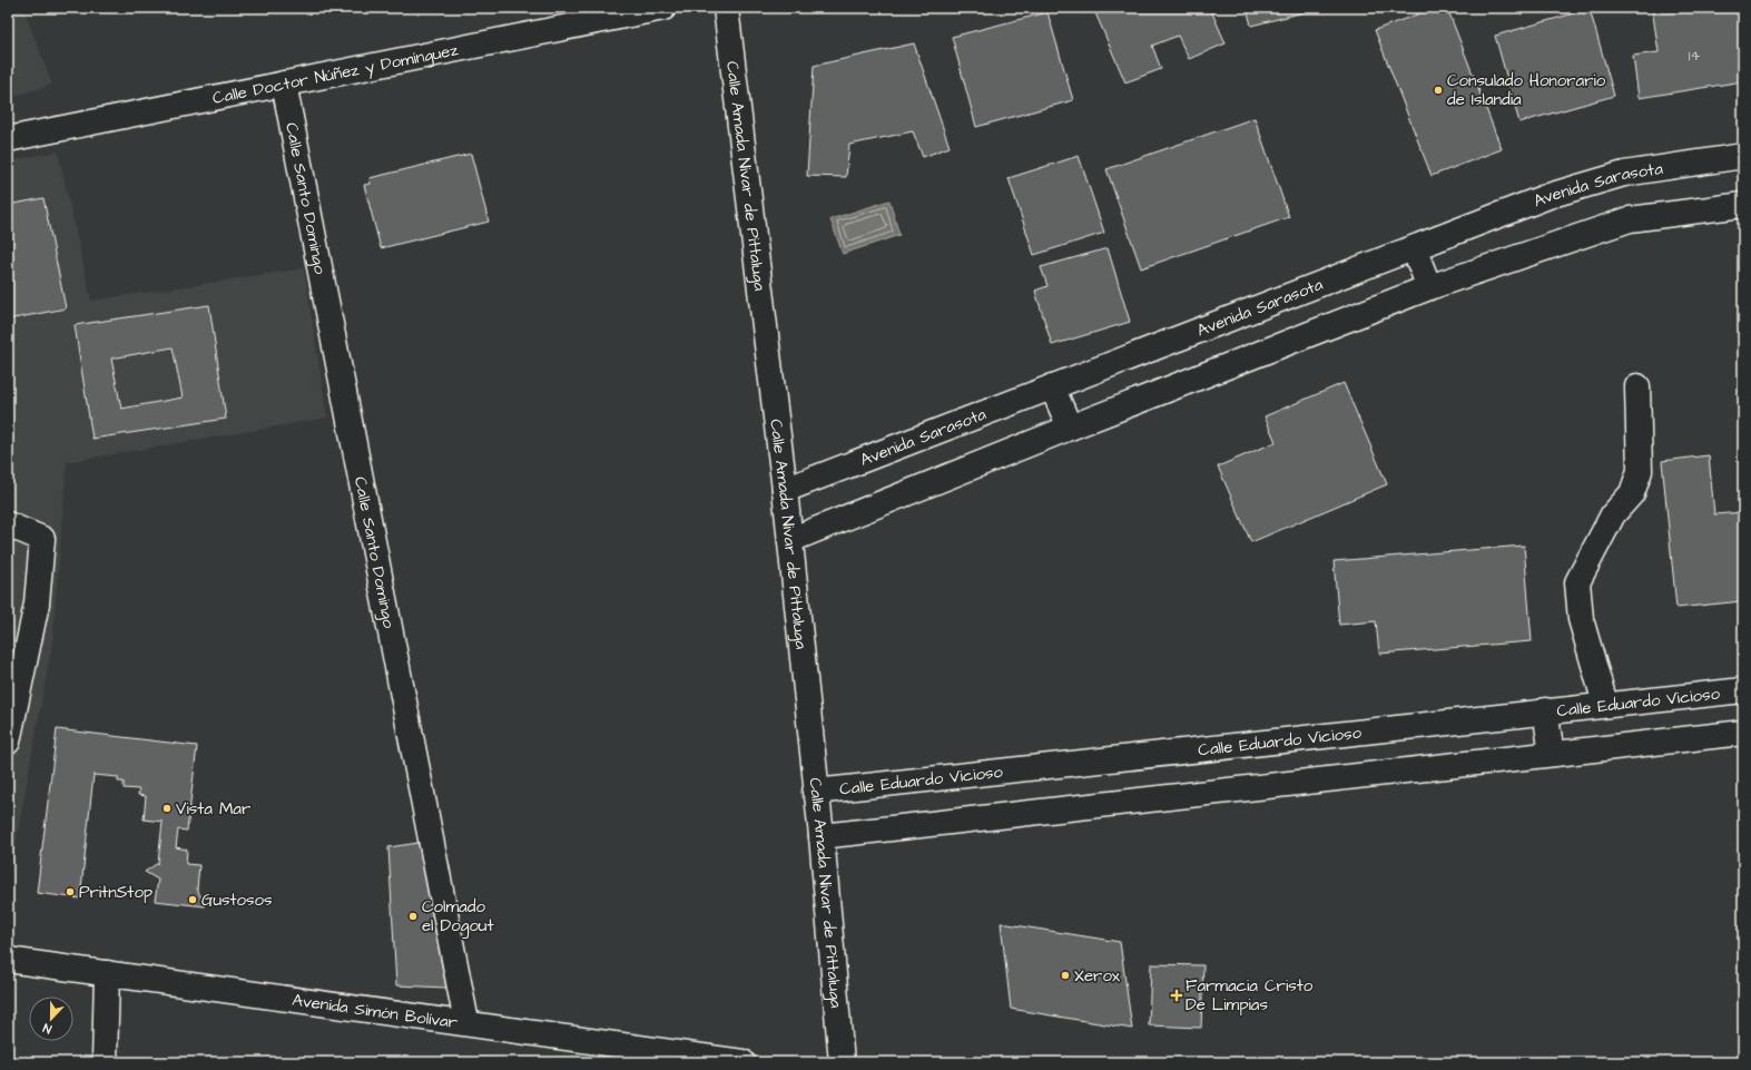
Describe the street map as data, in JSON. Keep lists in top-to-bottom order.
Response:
{
  "streets": {
    "street": [
      "Calle Doctor Núñez y Domínguez",
      "Calle Amada Nivar de Pittaluga",
      "Avenida Sarasota",
      "Calle Santo Domingo",
      "Calle Eduardo Vicioso",
      "Avenida Simón Bolívar"
    ]
  },
  "crossings": [
    ["Calle Doctor Núñez y Domínguez", "Calle Santo Domingo"],
    ["Calle Amada Nivar de Pittaluga", "Avenida Sarasota"],
    ["Calle Amada Nivar de Pittaluga", "Calle Eduardo Vicioso"],
    ["Calle Santo Domingo", "Avenida Simón Bolívar"]
  ],
  "places": {
    "other": [
      "Consulado Honorario de Islandia",
      "Vista Mar",
      "PritnStop",
      "Gustosos",
      "Colmado el Dogout",
      "Xerox"
    ],
    "health": ["Farmacia Cristo De Limpias"]
  },
  "house_numbers": ["14"],
  "north": "bottom"
}
